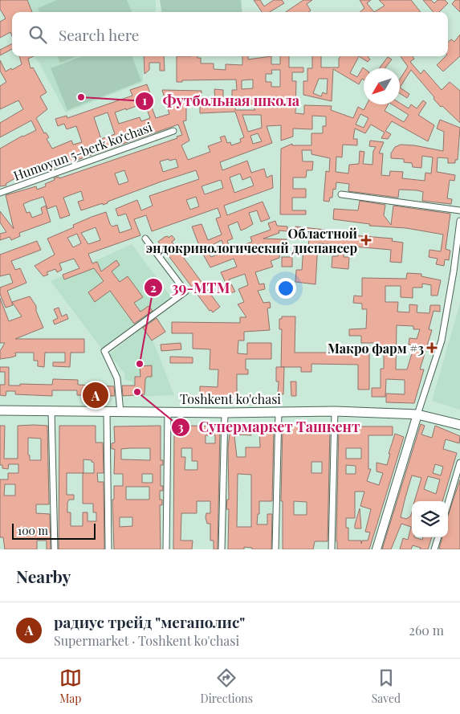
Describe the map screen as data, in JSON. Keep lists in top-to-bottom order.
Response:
{
  "streets": {
    "main road": ["Toshkent ko'chasi"],
    "street": ["Humoyun 5-berk koʻchasi"]
  },
  "places": {
    "other": ["Футбольная школа", "39-MTM", "Супермаркет Ташкент"],
    "health": ["Областной эндокринологический диспансер", "Макро фарм #3"]
  },
  "scale_bar": "100 m",
  "north": "bottom left",
  "page": {
    "search": "Search here",
    "pins": "A",
    "scale": "100 m",
    "heading": "Nearby",
    "list": [
      {
        "mark": "A",
        "name": "радиус трейд \"мегаполис\"",
        "note": "Supermarket · Toshkent ko'chasi",
        "value": "260 m"
      }
    ],
    "nav": ["Map", "Directions", "Saved"]
  }
}
